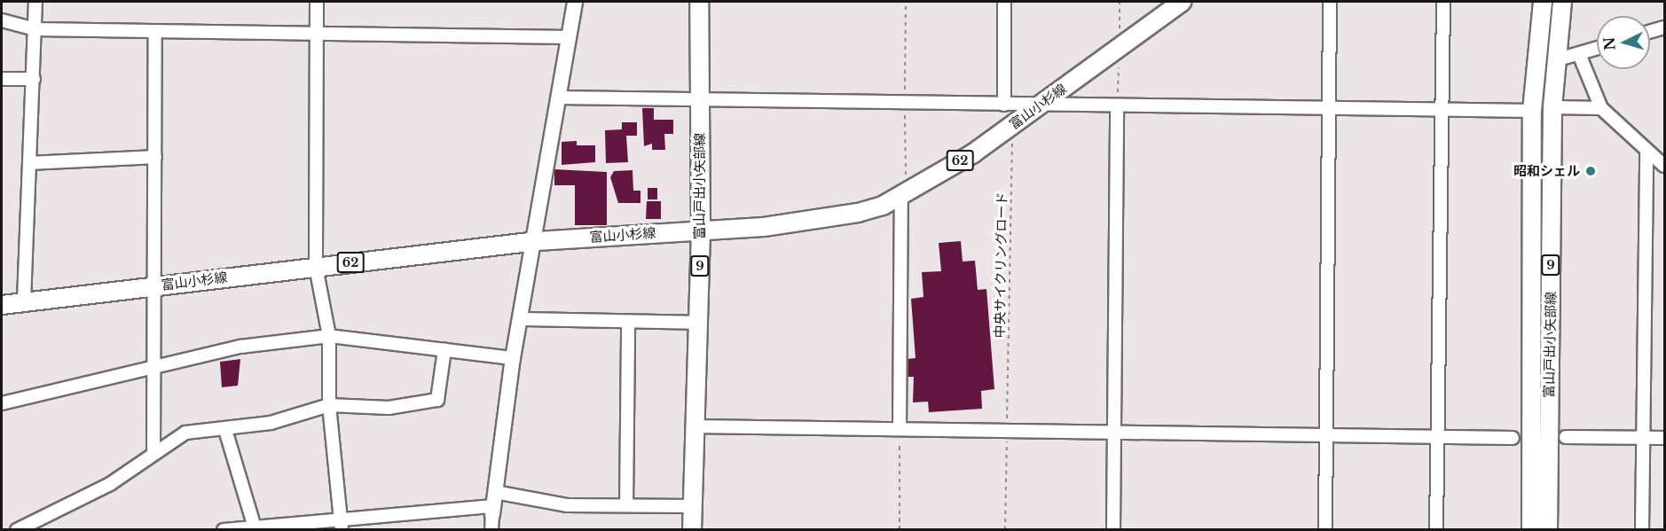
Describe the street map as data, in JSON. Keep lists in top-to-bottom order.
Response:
{
  "streets": {
    "main road": [
      "富山小杉線",
      "62",
      "富山戸出小矢部線",
      "9"
    ],
    "path": ["中央サイクリングロード"]
  },
  "crossings": [
    ["富山小杉線", "富山戸出小矢部線"],
    ["富山小杉線", "中央サイクリングロード"]
  ],
  "places": ["昭和シェル"],
  "north": "left"
}
